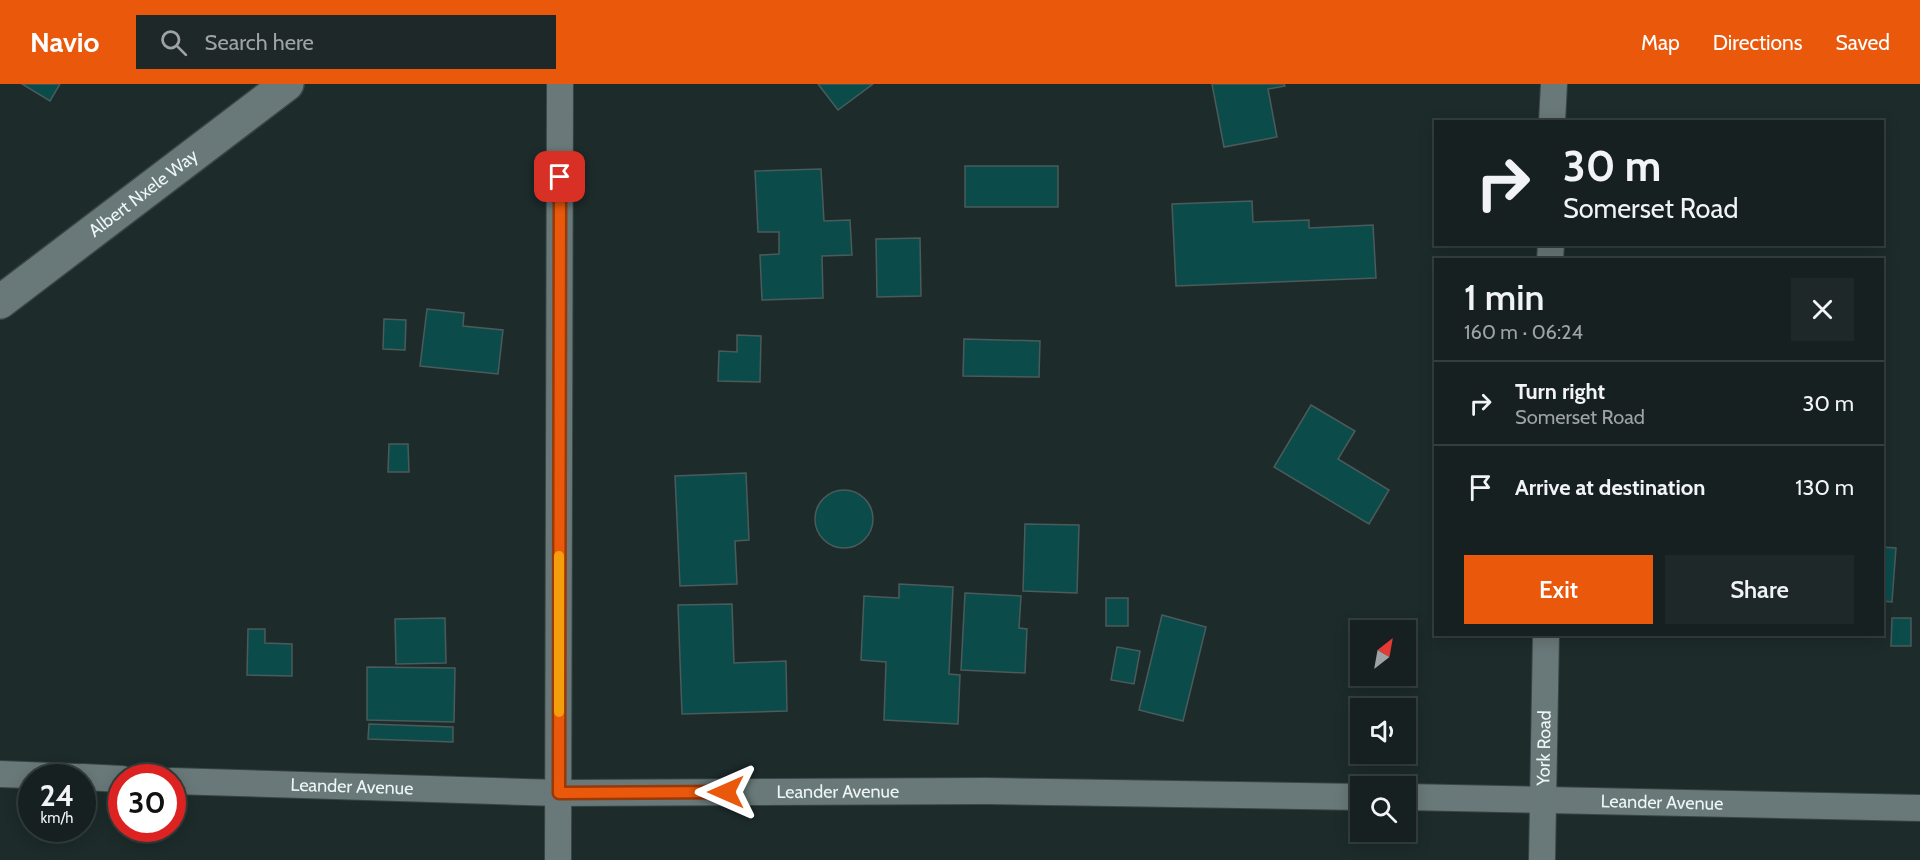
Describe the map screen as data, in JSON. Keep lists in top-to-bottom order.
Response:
{
  "streets": {
    "main road": ["Albert Nxele Way"],
    "street": ["York Road", "Leander Avenue"]
  },
  "crossings": [
    ["York Road", "Leander Avenue"]
  ],
  "north": "top right",
  "page": {
    "header": "Navio",
    "search": "Search here",
    "nav": ["Map", "Directions", "Saved"],
    "turn": ["30 m", "Somerset Road"],
    "heading": ["1 min", "160 m · 06:24"],
    "list": [
      {
        "name": "Turn right",
        "note": "Somerset Road",
        "value": "30 m"
      },
      {
        "name": "Arrive at destination",
        "value": "130 m"
      }
    ],
    "buttons": ["Exit", "Share"],
    "speed": "24 km/h",
    "limit": "30"
  }
}
